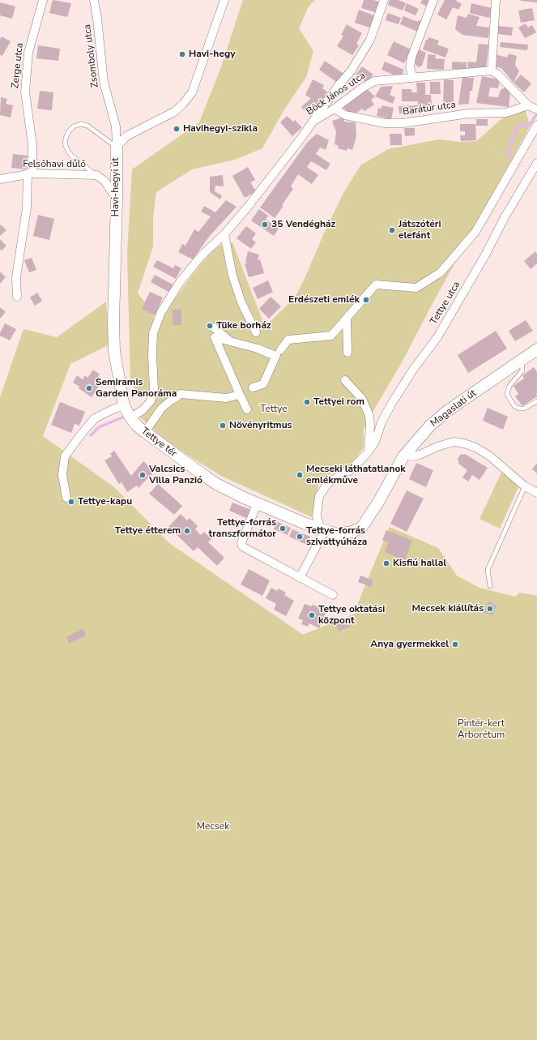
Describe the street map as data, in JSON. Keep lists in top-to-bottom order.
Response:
{
  "streets": {
    "street": [
      "Zsomboly utca",
      "Zerge utca",
      "Böck János utca",
      "Barátúr utca",
      "Felsőhavi dűlő",
      "Havi-hegyi út",
      "Tettye utca",
      "Magaslati út",
      "Tettye tér"
    ]
  },
  "crossings": [
    ["Zsomboly utca", "Havi-hegyi út"],
    ["Zerge utca", "Felsőhavi dűlő"],
    ["Böck János utca", "Barátúr utca"],
    ["Böck János utca", "Havi-hegyi út"],
    ["Böck János utca", "Tettye tér"],
    ["Felsőhavi dűlő", "Havi-hegyi út"],
    ["Havi-hegyi út", "Tettye tér"],
    ["Magaslati út", "Tettye tér"]
  ],
  "parks": ["Tettye", "Pintér-kert Arborétum", "Mecsek"],
  "places": [
    "Havi-hegy",
    "Havihegyi-szikla",
    "35 Vendégház",
    "Játszótéri elefánt",
    "Erdészeti emlék",
    "Tüke borház",
    "Semiramis Garden Panoráma",
    "Tettyei rom",
    "Növényritmus",
    "Valcsics Villa Panzió",
    "Mecseki láthatatlanok emlékműve",
    "Tettye-kapu",
    "Tettye-forrás transzformátor",
    "Tettye étterem",
    "Tettye-forrás szivattyúháza",
    "Kisfiú hallal",
    "Mecsek kiállítás",
    "Tettye oktatási központ",
    "Anya gyermekkel"
  ]
}
